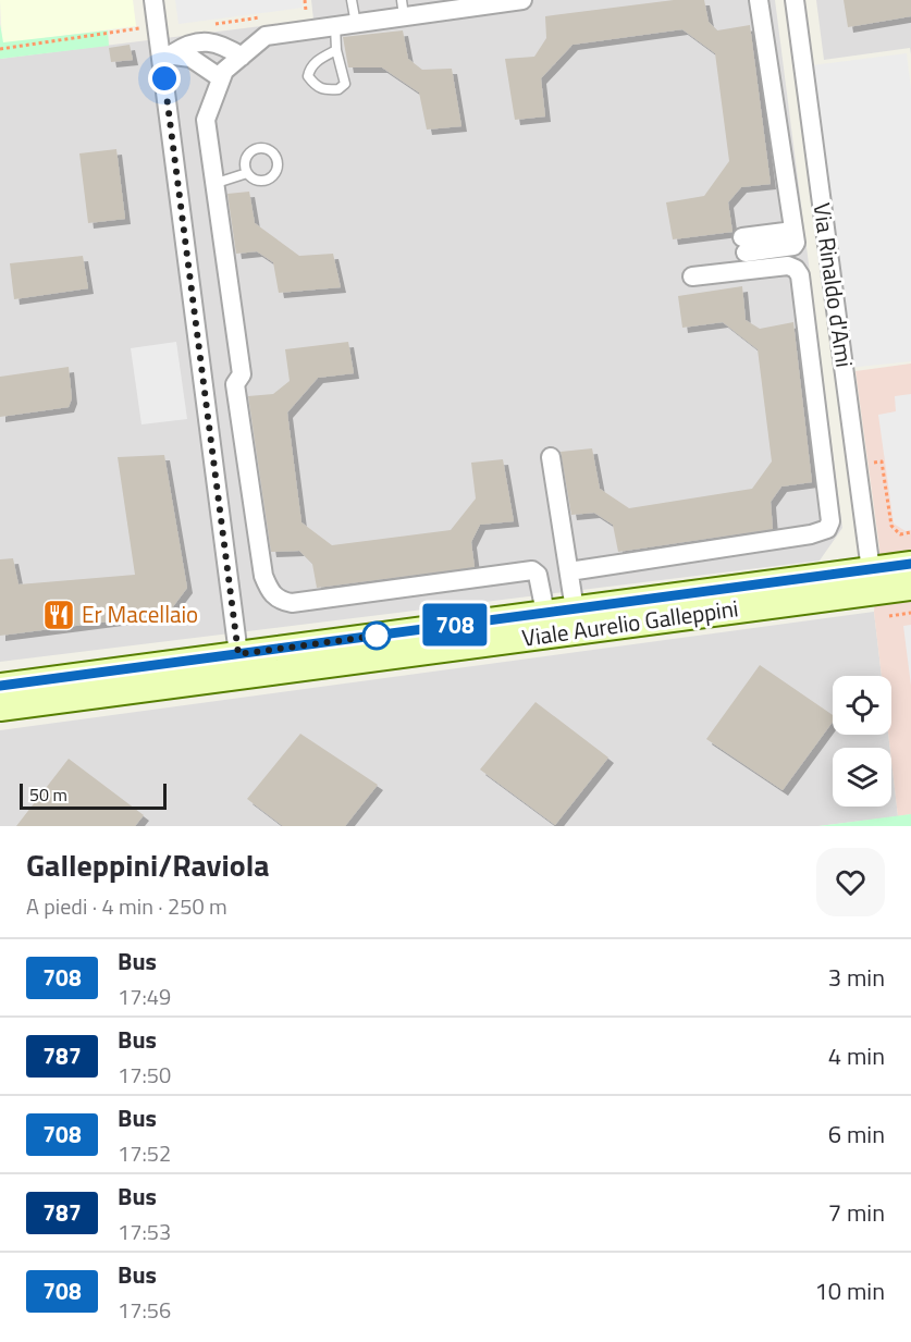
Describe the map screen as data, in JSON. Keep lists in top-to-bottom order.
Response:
{
  "streets": {
    "street": ["Via Rinaldo d'Ami", "Viale Aurelio Galleppini"]
  },
  "crossings": [
    ["Via Rinaldo d'Ami", "Viale Aurelio Galleppini"]
  ],
  "places": {
    "restaurant": ["Er Macellaio"]
  },
  "lines": ["bus line 708"],
  "scale_bar": "50 m",
  "page": {
    "on_map": "708",
    "scale": "50 m",
    "heading": ["Galleppini/Raviola", "A piedi · 4 min · 250 m"],
    "list": [
      {
        "mark": "708",
        "name": "Bus",
        "note": "17:49",
        "value": "3 min"
      },
      {
        "mark": "787",
        "name": "Bus",
        "note": "17:50",
        "value": "4 min"
      },
      {
        "mark": "708",
        "name": "Bus",
        "note": "17:52",
        "value": "6 min"
      },
      {
        "mark": "787",
        "name": "Bus",
        "note": "17:53",
        "value": "7 min"
      },
      {
        "mark": "708",
        "name": "Bus",
        "note": "17:56",
        "value": "10 min"
      }
    ]
  }
}
